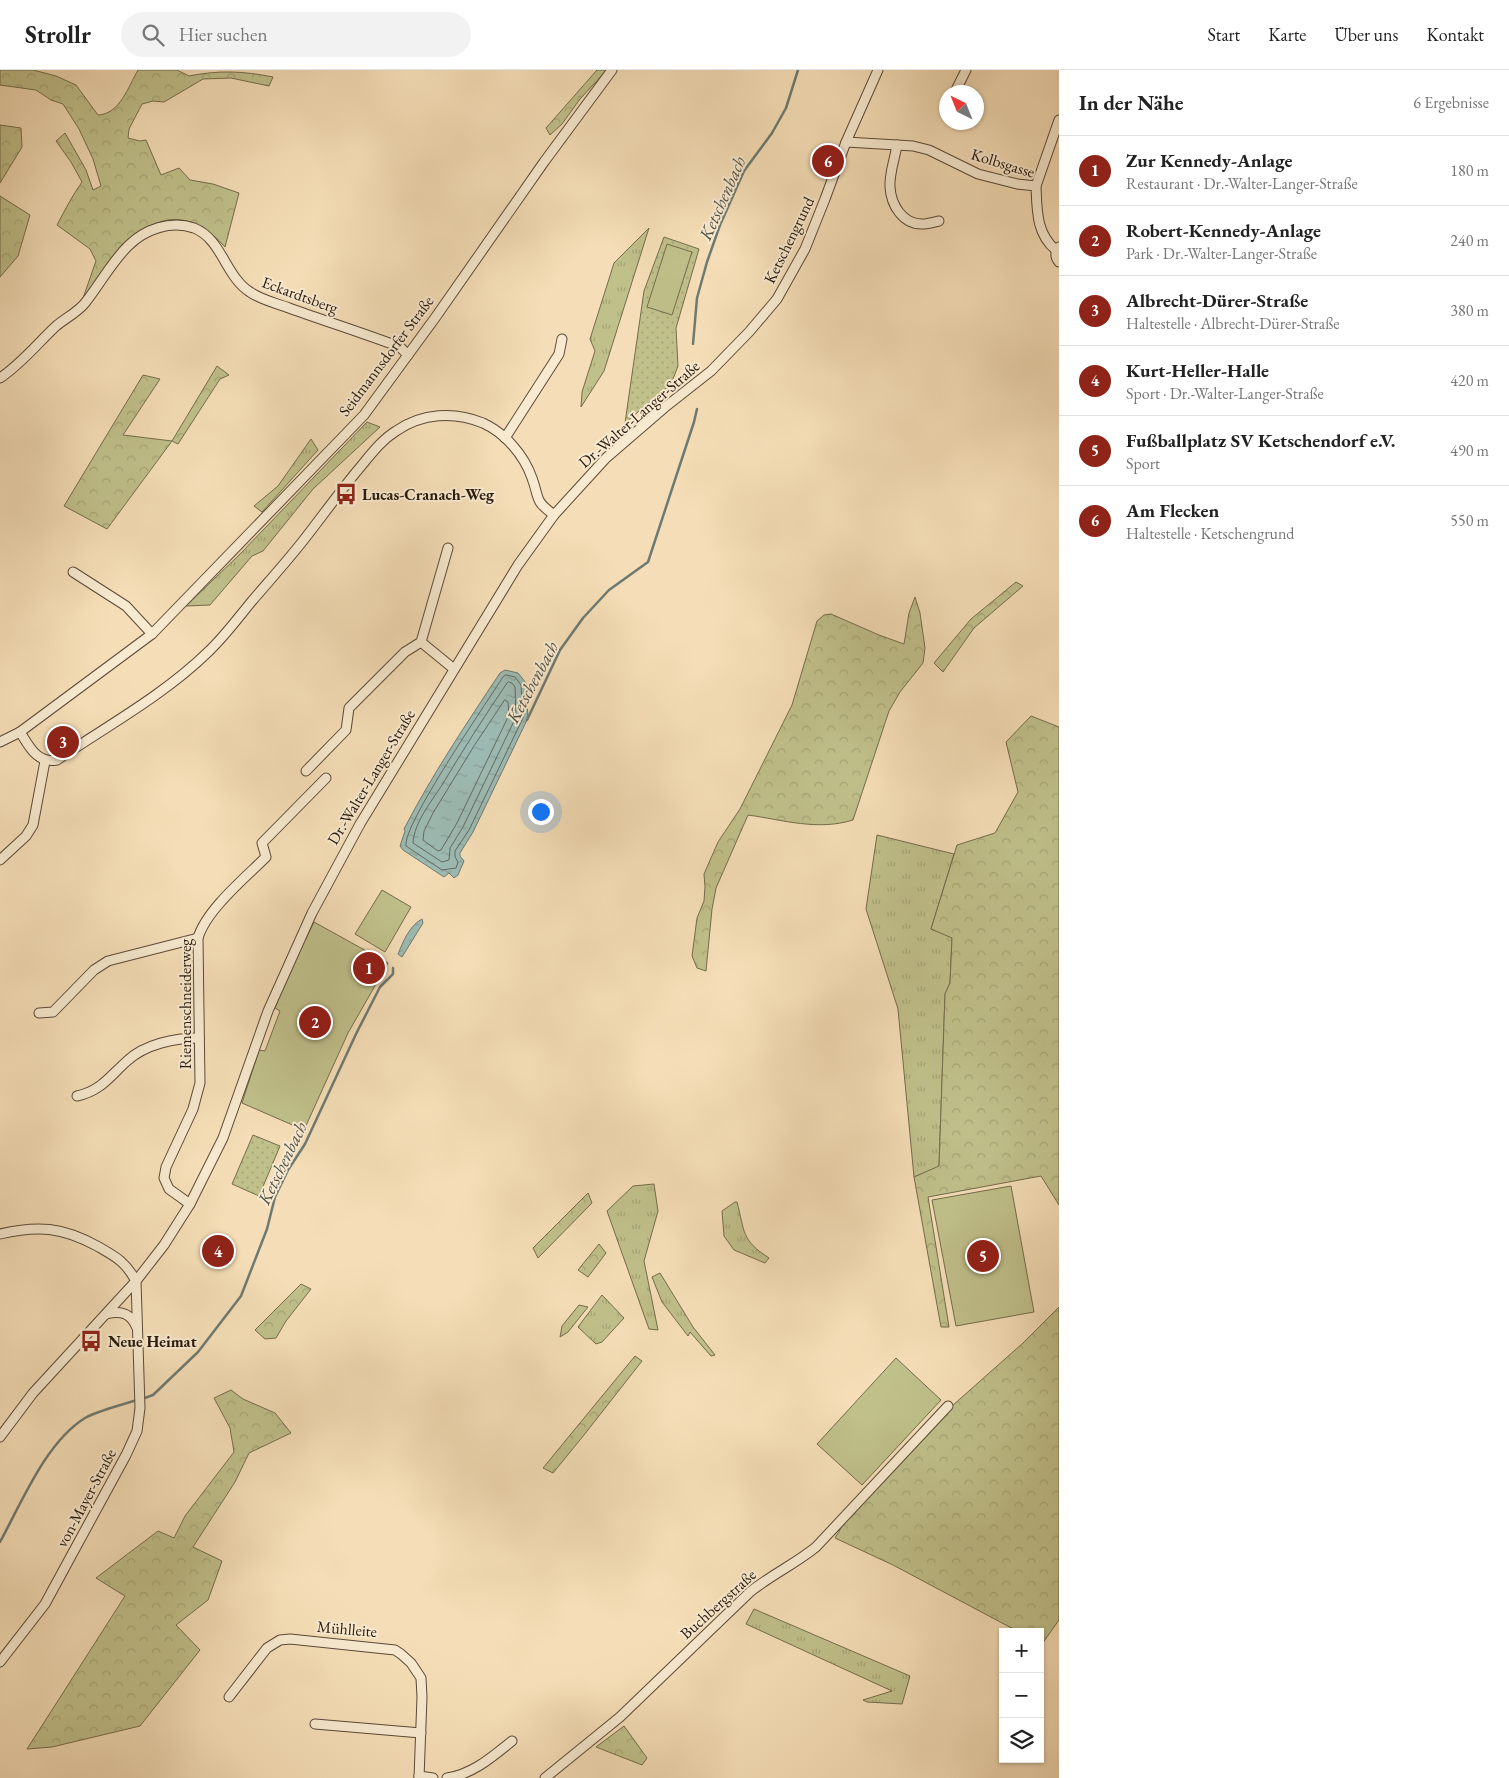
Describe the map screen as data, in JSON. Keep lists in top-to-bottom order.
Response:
{
  "streets": {
    "street": [
      "Kolbsgasse",
      "Ketschengrund",
      "Eckardtsberg",
      "Seidmannsdorfer Straße",
      "Dr.-Walter-Langer-Straße",
      "Riemenschneiderweg",
      "von-Mayer-Straße",
      "Buchbergstraße",
      "Mühlleite"
    ]
  },
  "crossings": [
    ["Kolbsgasse", "Ketschengrund"],
    ["Ketschengrund", "Dr.-Walter-Langer-Straße"],
    ["Eckardtsberg", "Seidmannsdorfer Straße"],
    ["Dr.-Walter-Langer-Straße", "Riemenschneiderweg"],
    ["Dr.-Walter-Langer-Straße", "von-Mayer-Straße"]
  ],
  "water": ["Ketschenbach"],
  "places": {
    "bus stop": ["Lucas-Cranach-Weg", "Neue Heimat"]
  },
  "north": "top left",
  "page": {
    "header": "Strollr",
    "search": "Hier suchen",
    "nav": [
      "Start",
      "Karte",
      "Über uns",
      "Kontakt"
    ],
    "heading": ["In der Nähe", "6 Ergebnisse"],
    "list": [
      {
        "mark": "1",
        "name": "Zur Kennedy-Anlage",
        "note": "Restaurant · Dr.-Walter-Langer-Straße",
        "value": "180 m"
      },
      {
        "mark": "2",
        "name": "Robert-Kennedy-Anlage",
        "note": "Park · Dr.-Walter-Langer-Straße",
        "value": "240 m"
      },
      {
        "mark": "3",
        "name": "Albrecht-Dürer-Straße",
        "note": "Haltestelle · Albrecht-Dürer-Straße",
        "value": "380 m"
      },
      {
        "mark": "4",
        "name": "Kurt-Heller-Halle",
        "note": "Sport · Dr.-Walter-Langer-Straße",
        "value": "420 m"
      },
      {
        "mark": "5",
        "name": "Fußballplatz SV Ketschendorf e.V.",
        "note": "Sport",
        "value": "490 m"
      },
      {
        "mark": "6",
        "name": "Am Flecken",
        "note": "Haltestelle · Ketschengrund",
        "value": "550 m"
      }
    ],
    "pins": [
      "6",
      "3",
      "1",
      "2",
      "4",
      "5"
    ],
    "map_buttons": ["+", "−"]
  }
}
